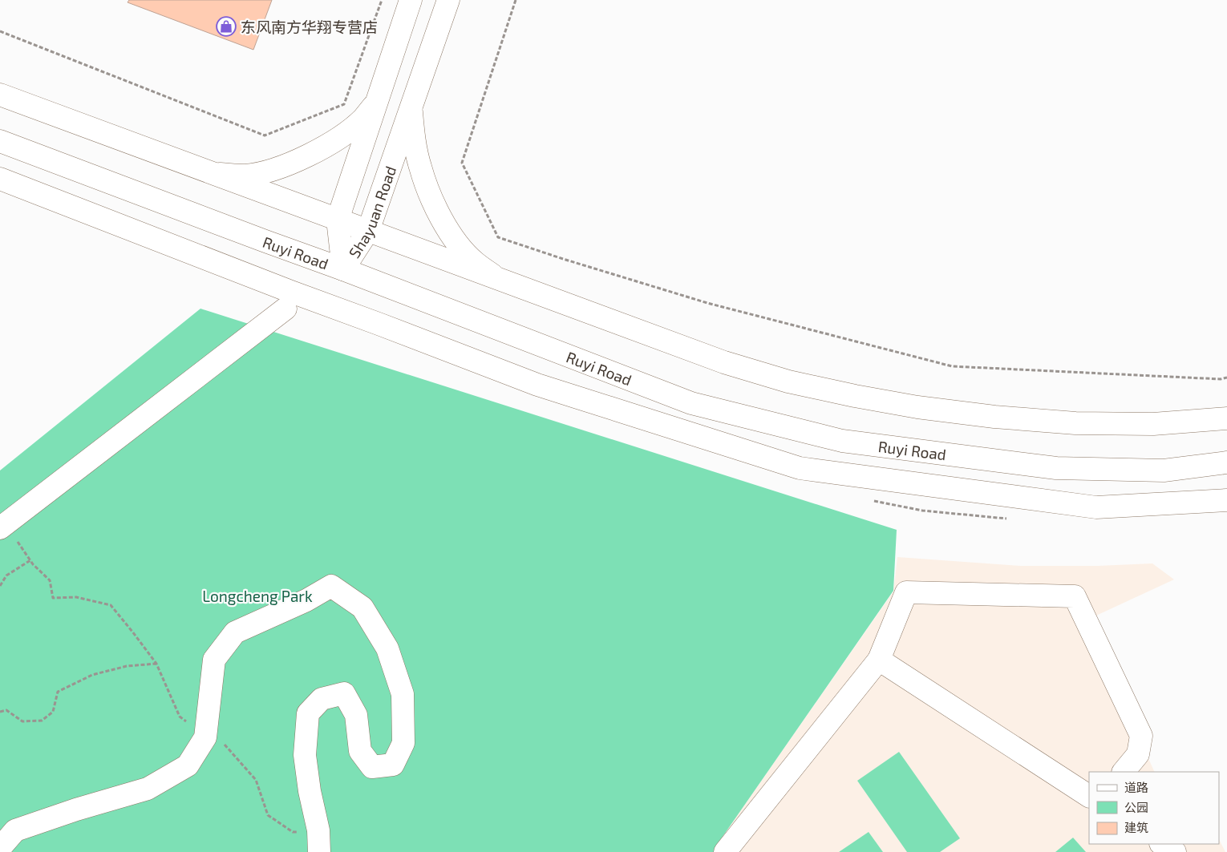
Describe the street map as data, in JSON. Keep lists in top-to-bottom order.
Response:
{
  "streets": {
    "main road": ["Shayuan Road", "Ruyi Road"]
  },
  "crossings": [
    ["Shayuan Road", "Ruyi Road"]
  ],
  "parks": ["Longcheng Park"],
  "places": {
    "shop": ["东风南方华翔专营店"]
  },
  "legend": ["道路", "公园", "建筑"]
}
